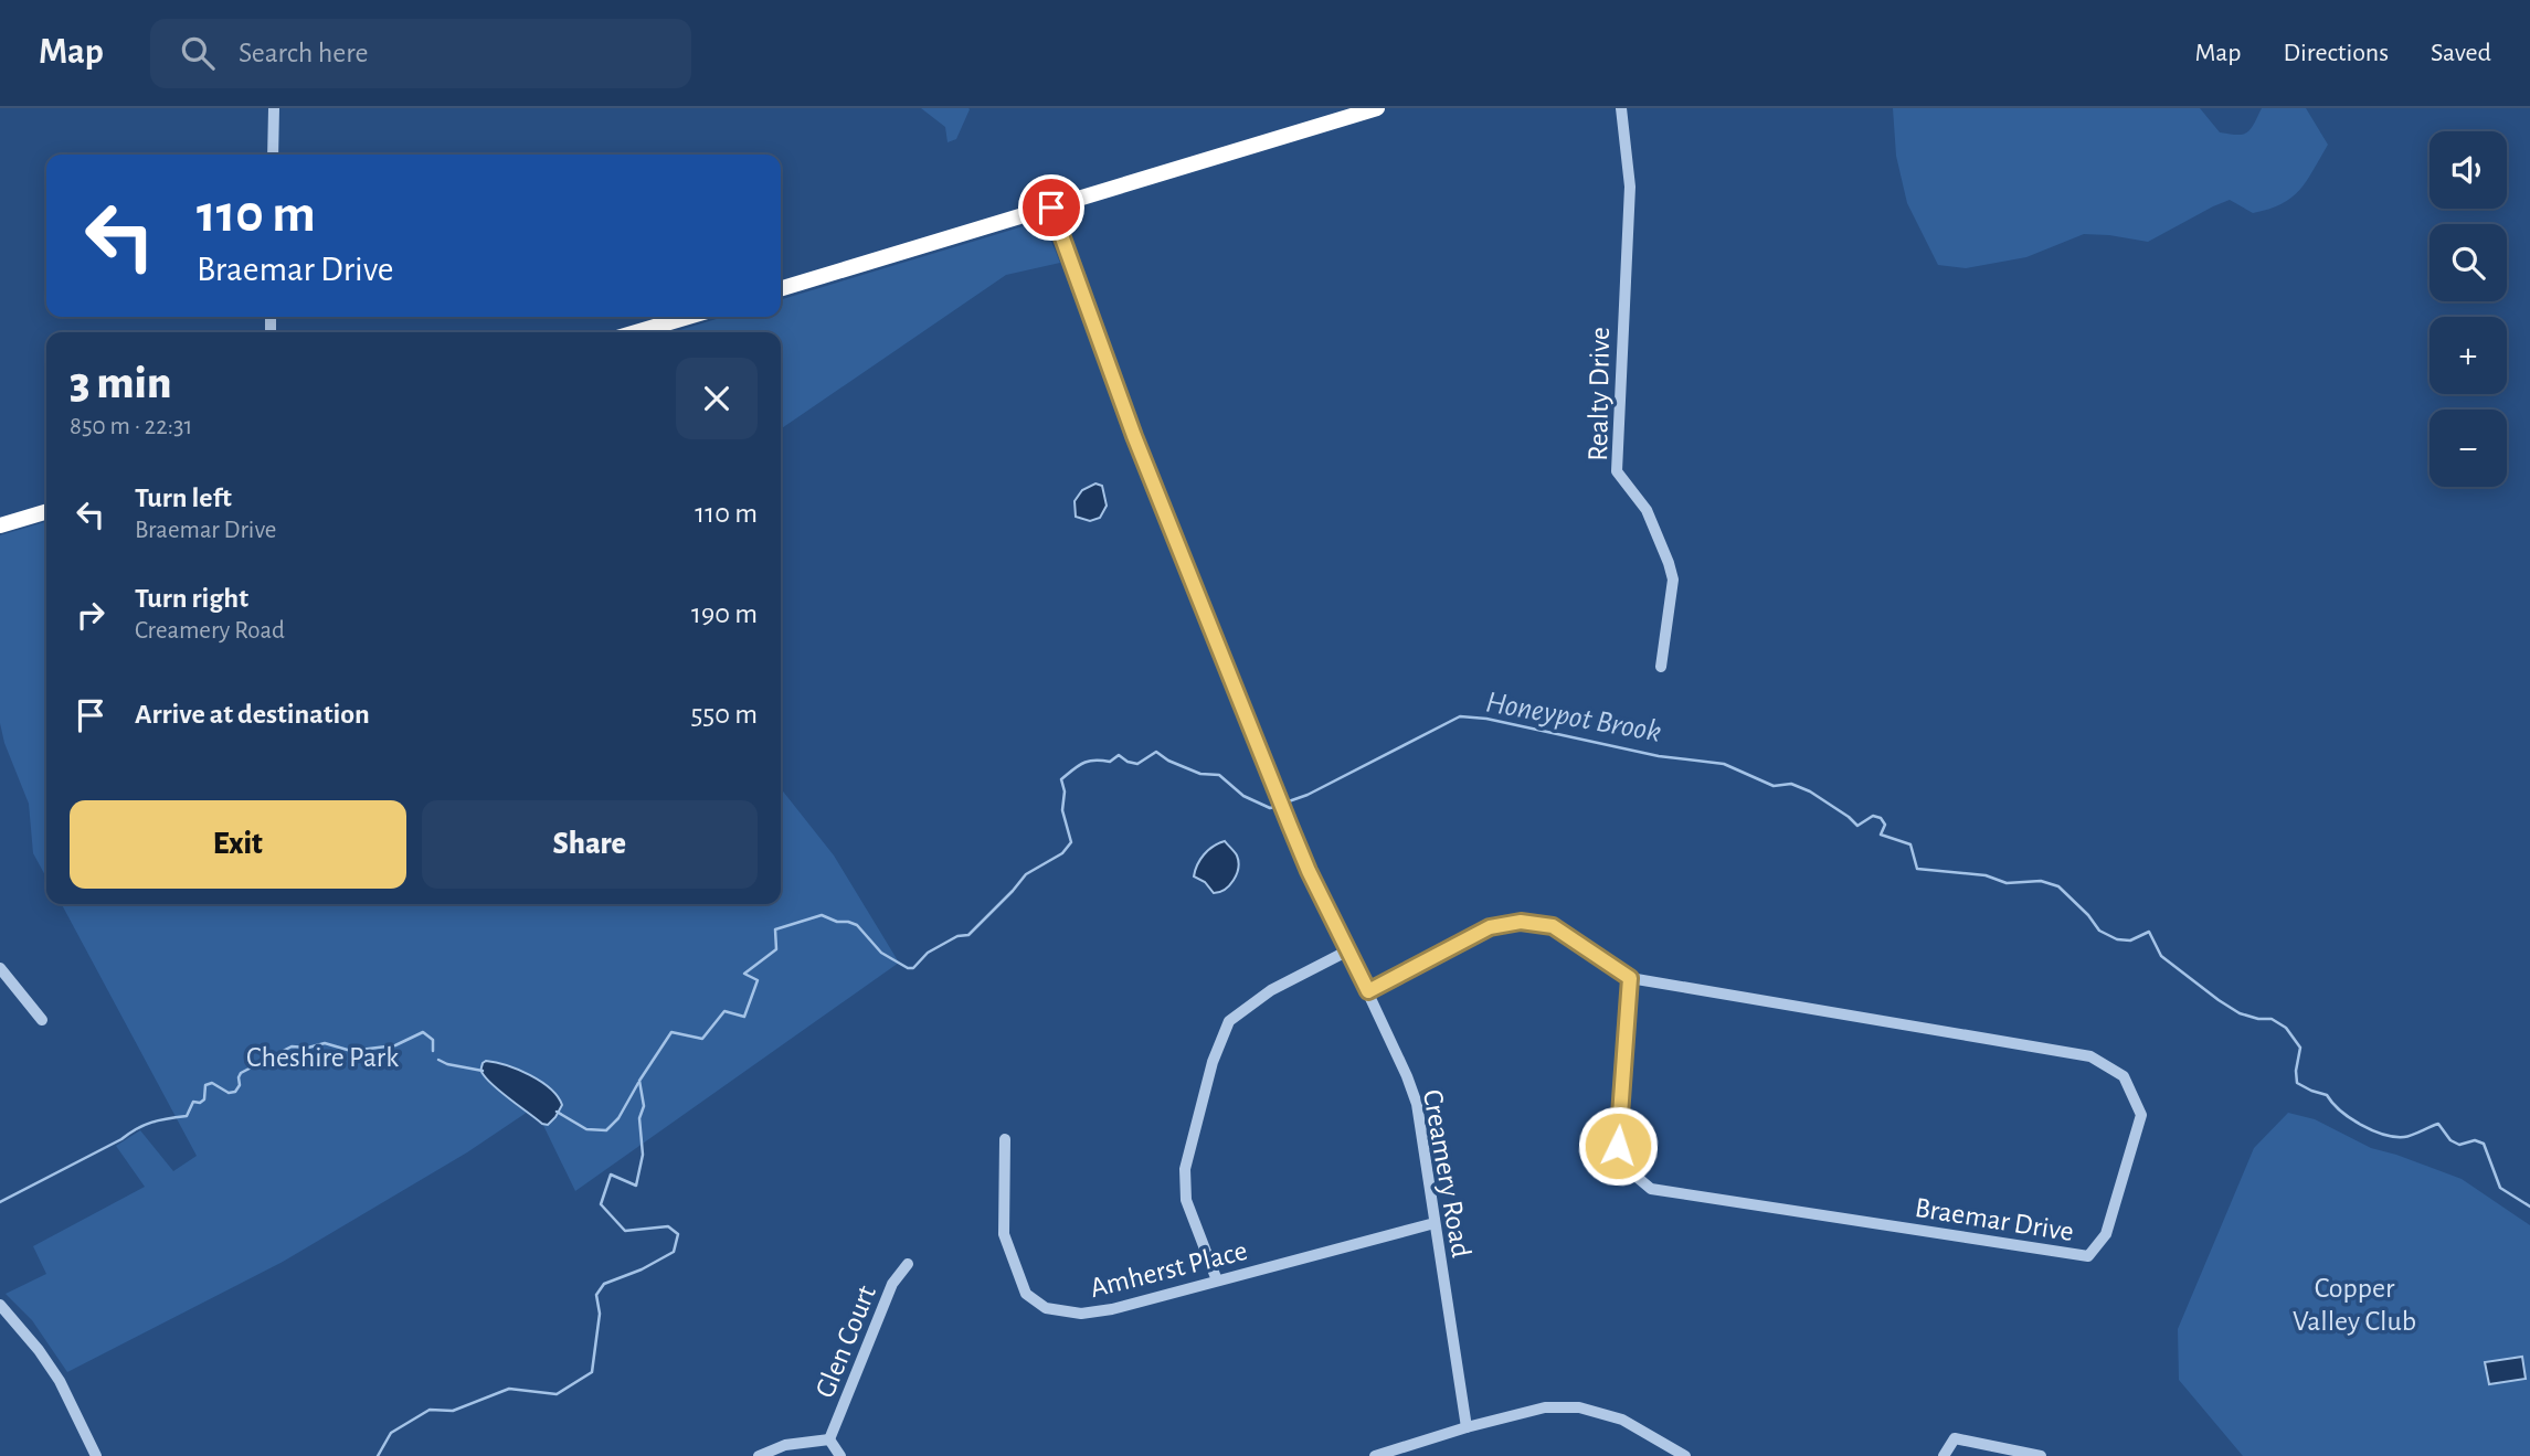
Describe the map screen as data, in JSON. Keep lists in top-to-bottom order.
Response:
{
  "streets": {
    "street": [
      "Realty Drive",
      "Creamery Road",
      "Braemar Drive",
      "Amherst Place",
      "Glen Court"
    ]
  },
  "crossings": [
    ["Creamery Road", "Braemar Drive"],
    ["Creamery Road", "Amherst Place"]
  ],
  "water": ["Honeypot Brook"],
  "parks": ["Cheshire Park", "Copper Valley Club"],
  "page": {
    "header": "Map",
    "search": "Search here",
    "nav": ["Map", "Directions", "Saved"],
    "map_buttons": ["+", "−"],
    "turn": ["110 m", "Braemar Drive"],
    "heading": ["3 min", "850 m · 22:31"],
    "list": [
      {
        "name": "Turn left",
        "note": "Braemar Drive",
        "value": "110 m"
      },
      {
        "name": "Turn right",
        "note": "Creamery Road",
        "value": "190 m"
      },
      {
        "name": "Arrive at destination",
        "value": "550 m"
      }
    ],
    "buttons": ["Exit", "Share"]
  }
}
